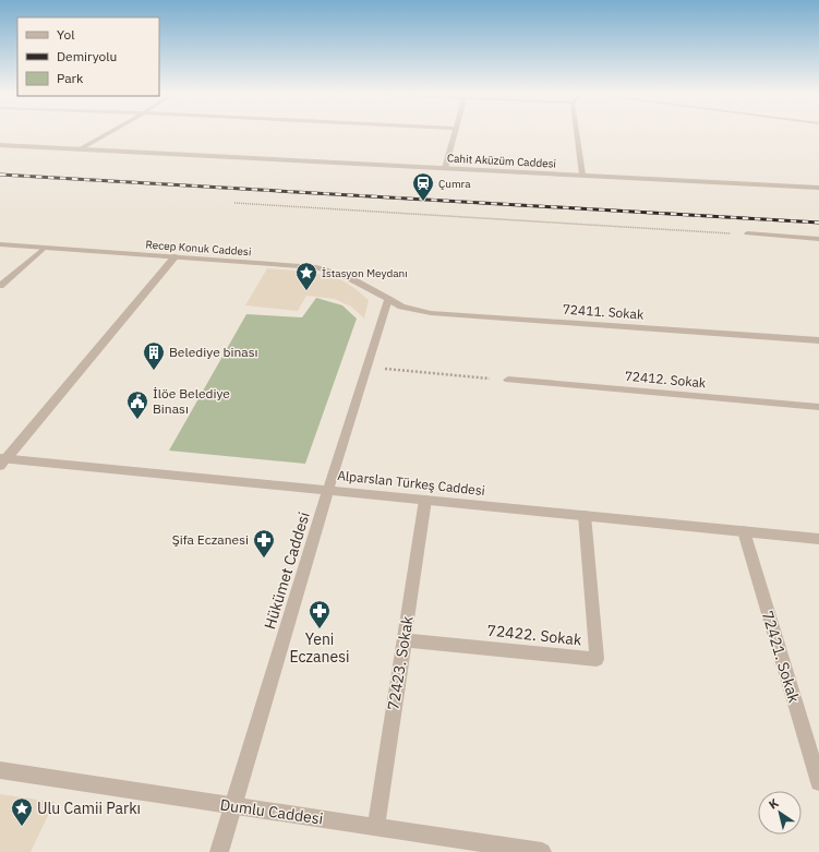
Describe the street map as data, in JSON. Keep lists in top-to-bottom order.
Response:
{
  "streets": {
    "street": [
      "Cahit Aküzüm Caddesi",
      "Recep Konuk Caddesi",
      "72411. Sokak",
      "72412. Sokak",
      "Alparslan Türkeş Caddesi",
      "Hükümet Caddesi",
      "72422. Sokak",
      "72421. Sokak",
      "72423. Sokak",
      "Dumlu Caddesi"
    ]
  },
  "crossings": [
    ["Recep Konuk Caddesi", "72411. Sokak"],
    ["Recep Konuk Caddesi", "Hükümet Caddesi"],
    ["72411. Sokak", "Hükümet Caddesi"],
    ["Alparslan Türkeş Caddesi", "Hükümet Caddesi"],
    ["Alparslan Türkeş Caddesi", "72422. Sokak"],
    ["Alparslan Türkeş Caddesi", "72421. Sokak"],
    ["Alparslan Türkeş Caddesi", "72423. Sokak"],
    ["Hükümet Caddesi", "Dumlu Caddesi"],
    ["72422. Sokak", "72423. Sokak"],
    ["72423. Sokak", "Dumlu Caddesi"]
  ],
  "places": {
    "station": ["Çumra"],
    "place": ["İstasyon Meydanı", "Ulu Camii Parkı"],
    "building": ["Belediye binası"],
    "public building": ["İlöe Belediye Binası"],
    "pharmacy": ["Şifa Eczanesi", "Yeni Eczanesi"]
  },
  "legend": ["Yol", "Demiryolu", "Park"],
  "north": "top left"
}
